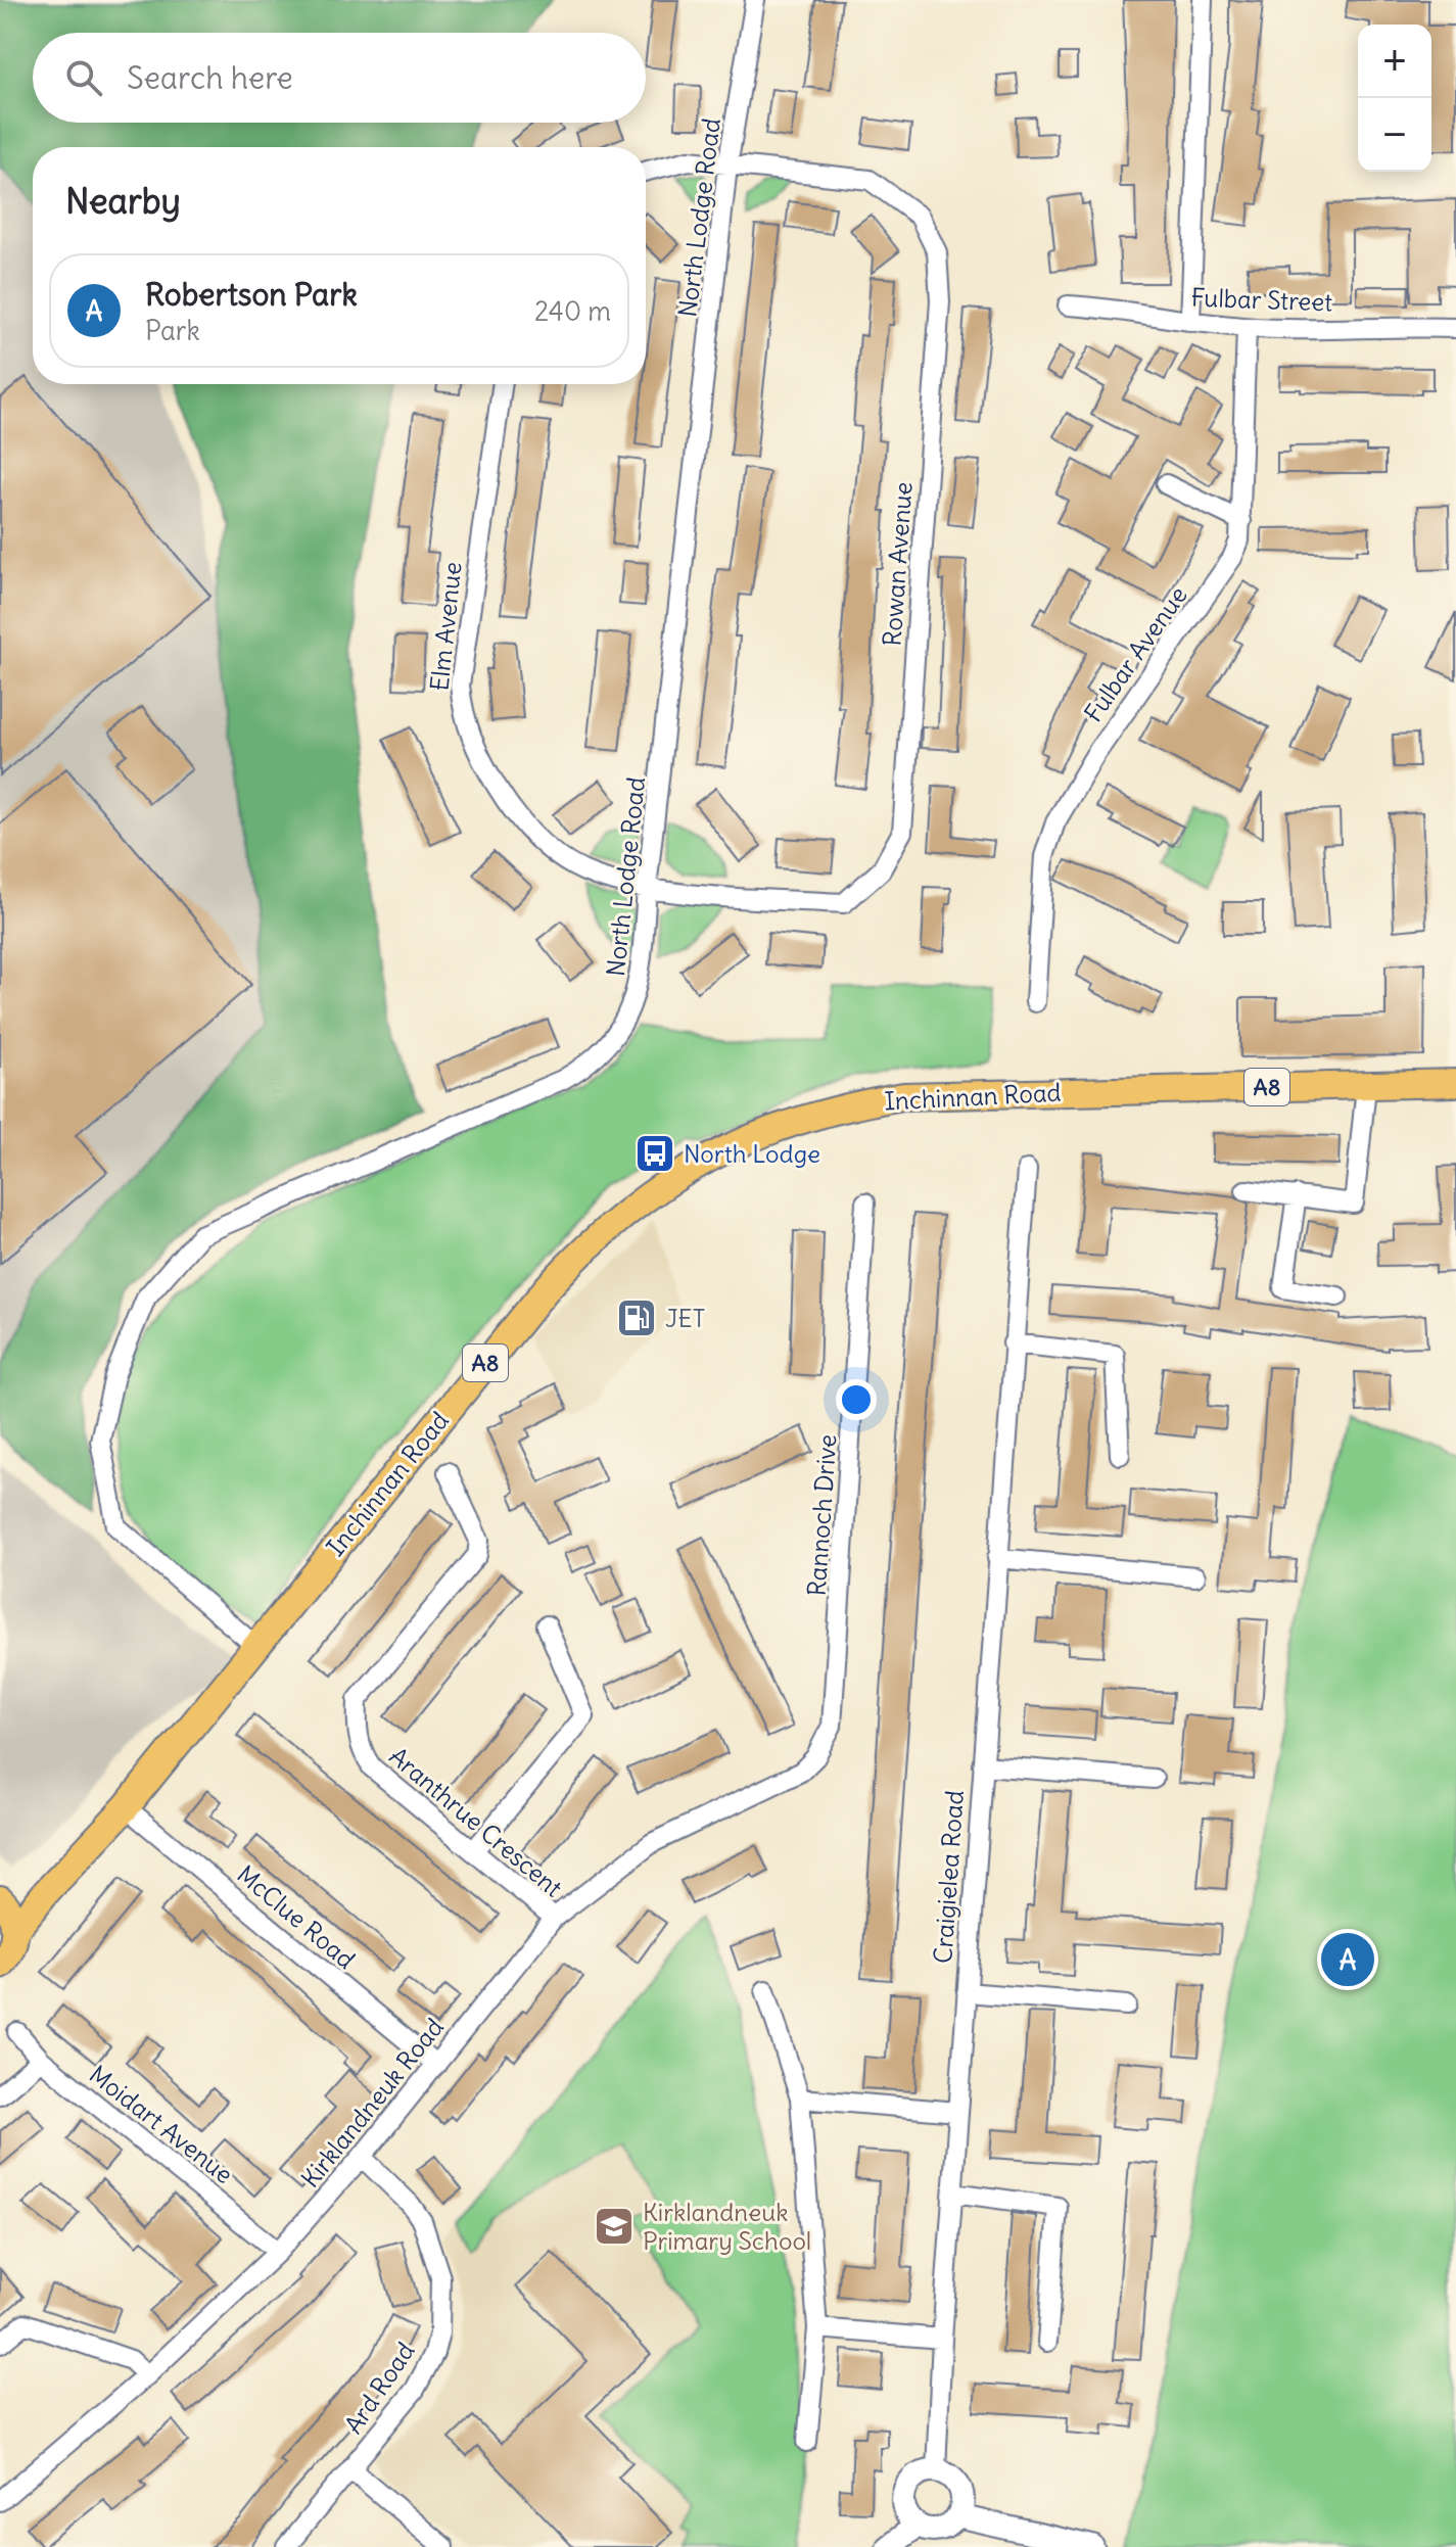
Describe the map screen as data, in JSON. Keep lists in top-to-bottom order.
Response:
{
  "streets": {
    "main road": ["A8", "Inchinnan Road"],
    "street": [
      "North Lodge Road",
      "Fulbar Street",
      "Rowan Avenue",
      "Elm Avenue",
      "Fulbar Avenue",
      "Rannoch Drive",
      "Aranthrue Crescent",
      "Craigielea Road",
      "McClue Road",
      "Kirklandneuk Road",
      "Moidart Avenue",
      "Ard Road"
    ]
  },
  "crossings": [
    ["North Lodge Road", "Rowan Avenue"],
    ["North Lodge Road", "Elm Avenue"],
    ["North Lodge Road", "Inchinnan Road"],
    ["Fulbar Street", "Fulbar Avenue"],
    ["Rowan Avenue", "Elm Avenue"],
    ["Inchinnan Road", "McClue Road"],
    ["Rannoch Drive", "Kirklandneuk Road"],
    ["Aranthrue Crescent", "Kirklandneuk Road"],
    ["McClue Road", "Kirklandneuk Road"],
    ["Kirklandneuk Road", "Moidart Avenue"],
    ["Kirklandneuk Road", "Ard Road"]
  ],
  "places": {
    "bus stop": ["North Lodge"],
    "fuel station": ["JET"],
    "school or university": ["Kirklandneuk Primary School"]
  },
  "page": {
    "map_buttons": ["+", "−"],
    "search": "Search here",
    "heading": "Nearby",
    "list": [
      {
        "mark": "A",
        "name": "Robertson Park",
        "note": "Park",
        "value": "240 m"
      }
    ],
    "pins": "A"
  }
}
